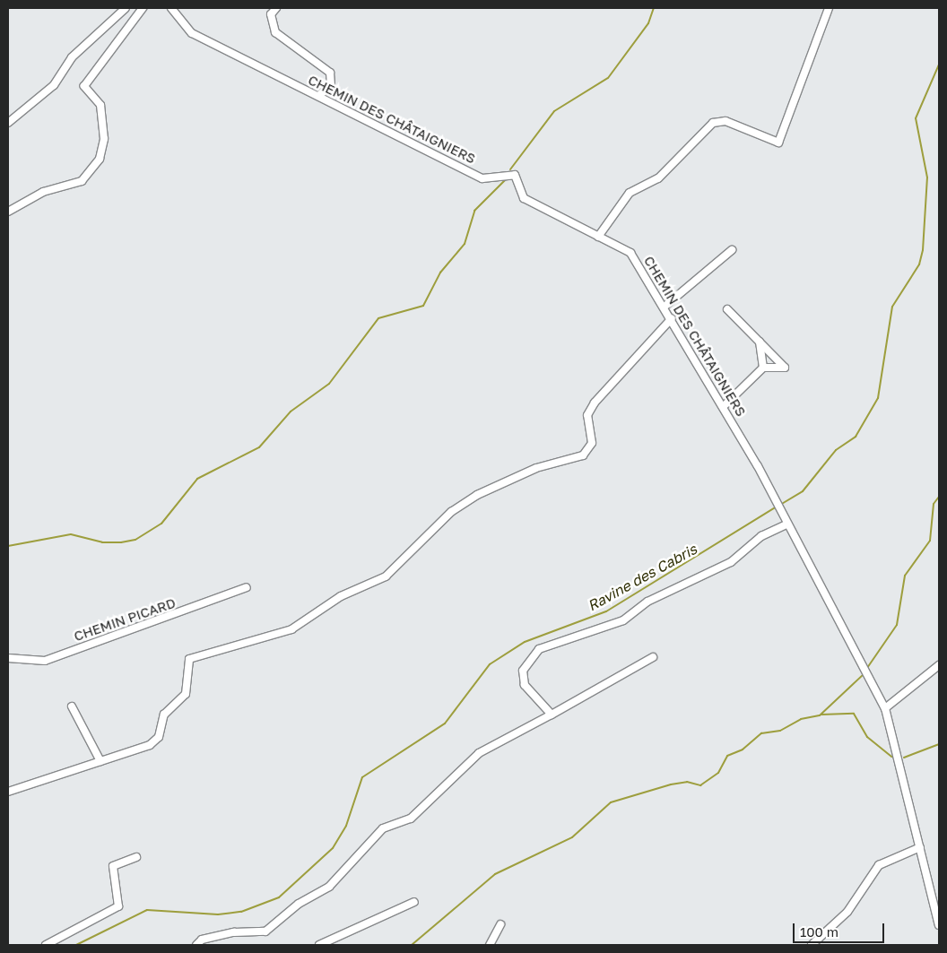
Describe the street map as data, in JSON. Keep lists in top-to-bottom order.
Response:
{
  "streets": {
    "street": ["CHEMIN DES CHÂTAIGNIERS", "CHEMIN PICARD"]
  },
  "water": ["Ravine des Cabris"],
  "scale_bar": "100 m"
}
